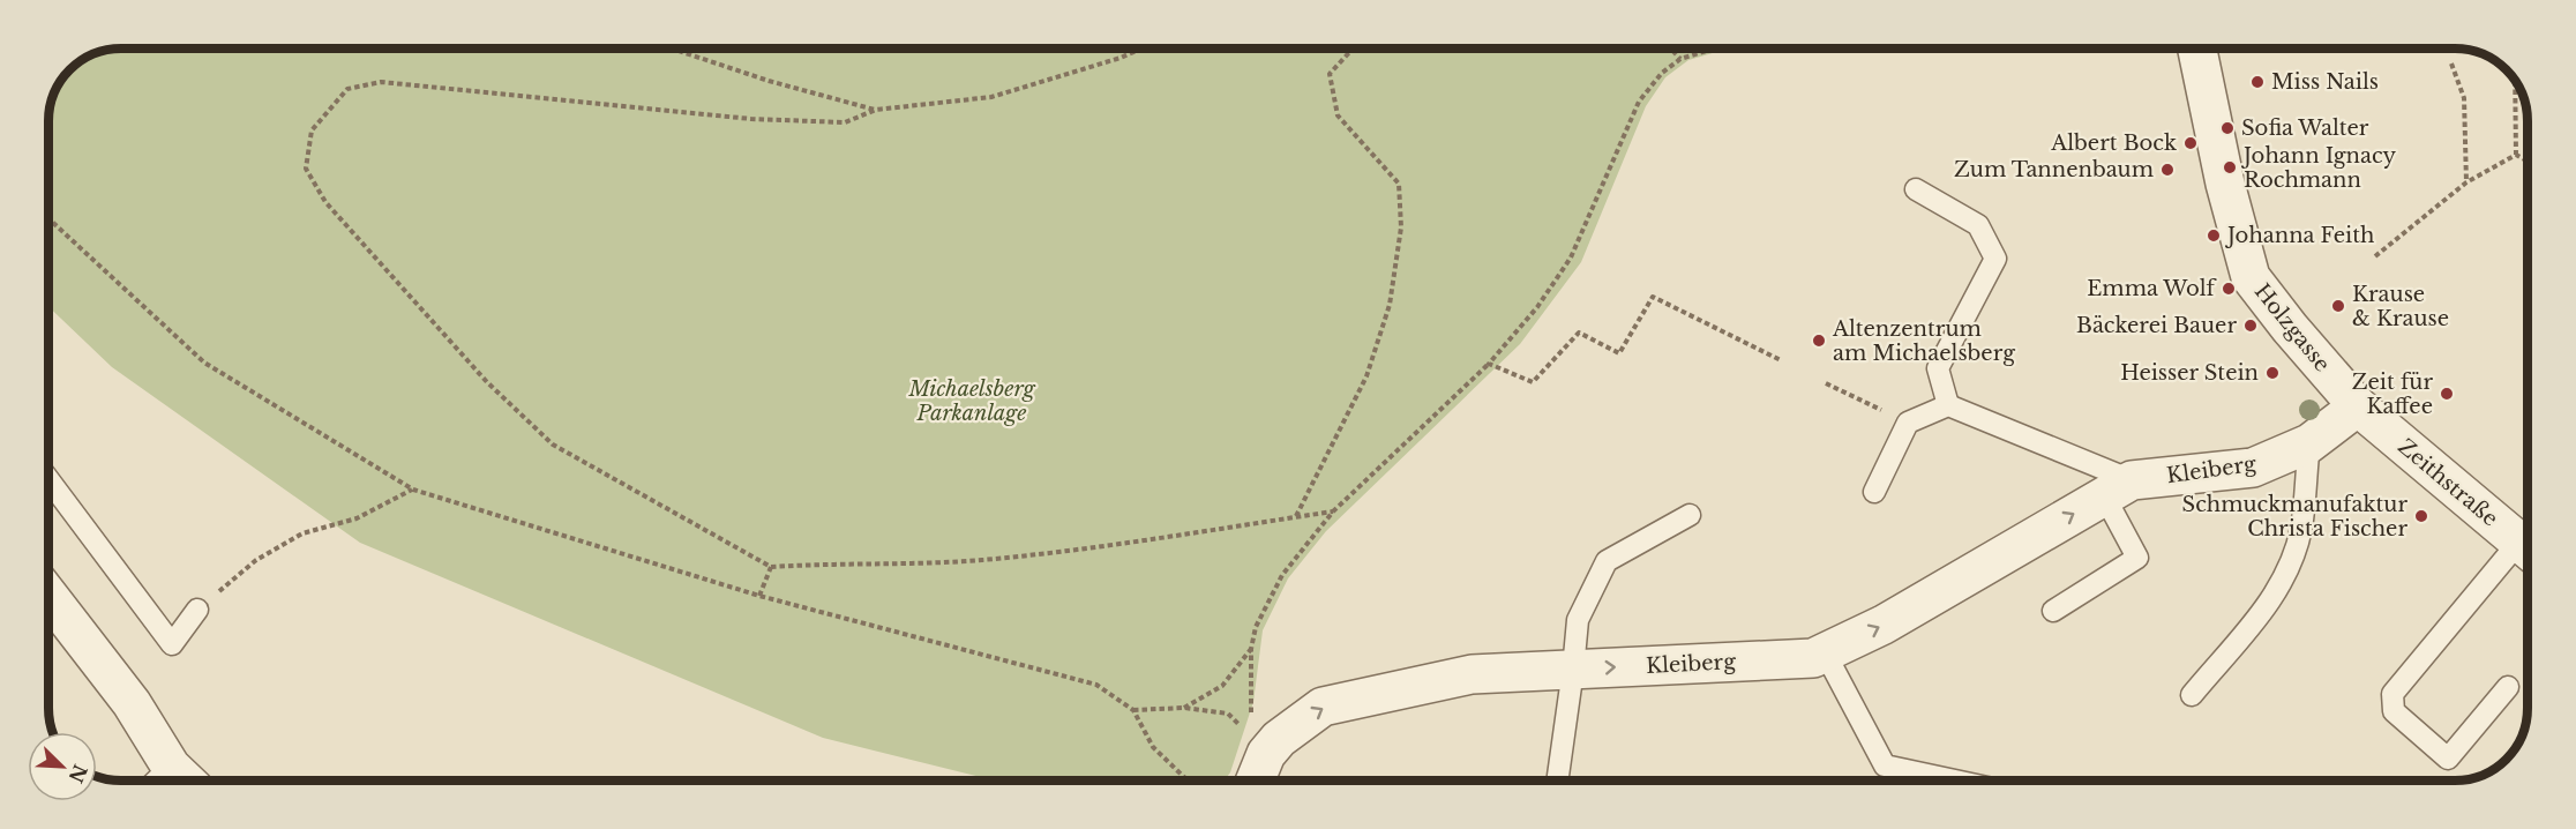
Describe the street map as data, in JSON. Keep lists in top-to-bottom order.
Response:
{
  "streets": {
    "street": ["Holzgasse", "Kleiberg", "Zeithstraße"]
  },
  "crossings": [
    ["Holzgasse", "Kleiberg"],
    ["Holzgasse", "Zeithstraße"],
    ["Kleiberg", "Zeithstraße"]
  ],
  "one_way": ["Kleiberg"],
  "parks": ["Michaelsberg Parkanlage"],
  "places": [
    "Miss Nails",
    "Sofia Walter",
    "Albert Bock",
    "Johann Ignacy Rochmann",
    "Zum Tannenbaum",
    "Johanna Feith",
    "Emma Wolf",
    "Krause & Krause",
    "Bäckerei Bauer",
    "Altenzentrum am Michaelsberg",
    "Heisser Stein",
    "Zeit für Kaffee",
    "Schmuckmanufaktur Christa Fischer"
  ],
  "north": "bottom right"
}
